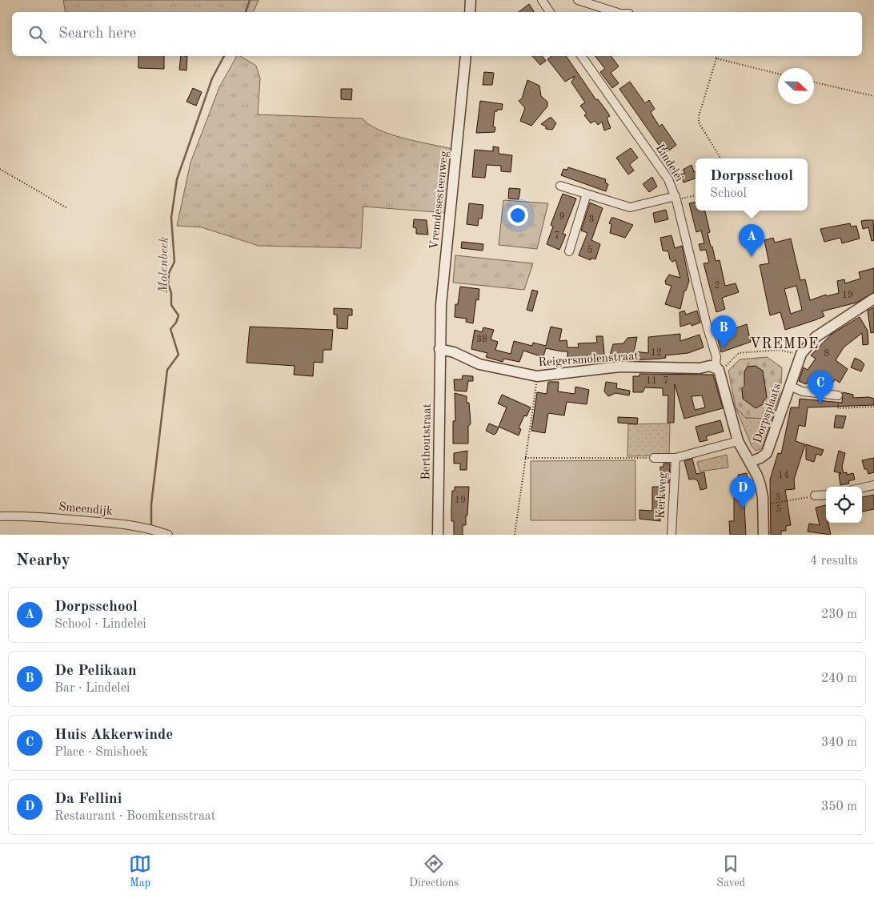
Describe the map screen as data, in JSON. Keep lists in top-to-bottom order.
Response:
{
  "streets": {
    "street": [
      "Lindelei",
      "Vremdesesteenweg",
      "Reigersmolenstraat",
      "Dorpsplaats",
      "Berthoutstraat",
      "Kerkweg",
      "Smeendijk"
    ]
  },
  "crossings": [
    ["Lindelei", "Reigersmolenstraat"],
    ["Lindelei", "Dorpsplaats"],
    ["Vremdesesteenweg", "Reigersmolenstraat"],
    ["Vremdesesteenweg", "Berthoutstraat"],
    ["Reigersmolenstraat", "Dorpsplaats"],
    ["Reigersmolenstraat", "Berthoutstraat"],
    ["Dorpsplaats", "Kerkweg"]
  ],
  "districts": ["VREMDE"],
  "water": ["Molenbeek"],
  "house_numbers": [
    "9",
    "3",
    "7",
    "5",
    "2",
    "19",
    "38",
    "12",
    "8",
    "11",
    "7",
    "14",
    "3",
    "19",
    "5"
  ],
  "north": "right",
  "page": {
    "search": "Search here",
    "popup": ["Dorpsschool", "School"],
    "pins": [
      "A",
      "B",
      "C",
      "D"
    ],
    "heading": ["Nearby", "4 results"],
    "list": [
      {
        "mark": "A",
        "name": "Dorpsschool",
        "note": "School · Lindelei",
        "value": "230 m"
      },
      {
        "mark": "B",
        "name": "De Pelikaan",
        "note": "Bar · Lindelei",
        "value": "240 m"
      },
      {
        "mark": "C",
        "name": "Huis Akkerwinde",
        "note": "Place · Smishoek",
        "value": "340 m"
      },
      {
        "mark": "D",
        "name": "Da Fellini",
        "note": "Restaurant · Boomkensstraat",
        "value": "350 m"
      }
    ],
    "nav": ["Map", "Directions", "Saved"]
  }
}
